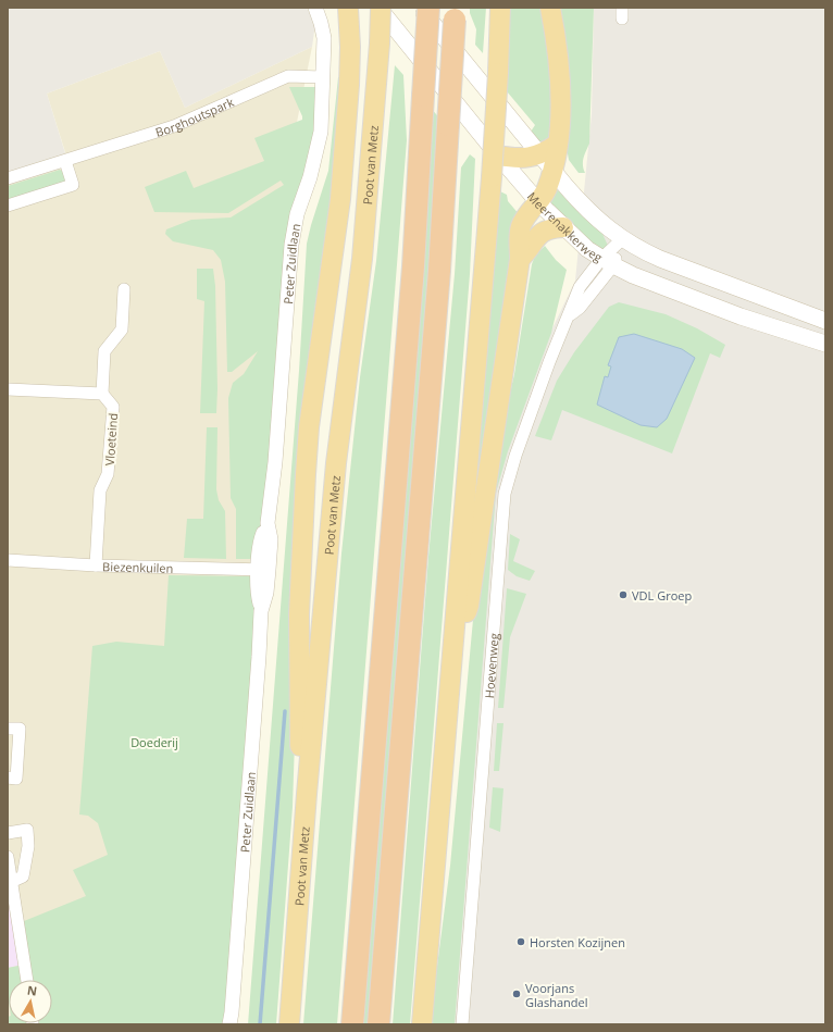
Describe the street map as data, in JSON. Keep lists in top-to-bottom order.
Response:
{
  "streets": {
    "highway": ["Poot van Metz"],
    "main road": ["Meerenakkerweg"],
    "street": [
      "Borghoutspark",
      "Peter Zuidlaan",
      "Vloeteind",
      "Biezenkuilen",
      "Hoevenweg"
    ]
  },
  "crossings": [
    ["Borghoutspark", "Peter Zuidlaan"],
    ["Poot van Metz", "Meerenakkerweg"],
    ["Meerenakkerweg", "Hoevenweg"],
    ["Peter Zuidlaan", "Biezenkuilen"],
    ["Vloeteind", "Biezenkuilen"]
  ],
  "parks": ["Doederij"],
  "places": ["VDL Groep", "Horsten Kozijnen", "Voorjans Glashandel"],
  "north": "top"
}
